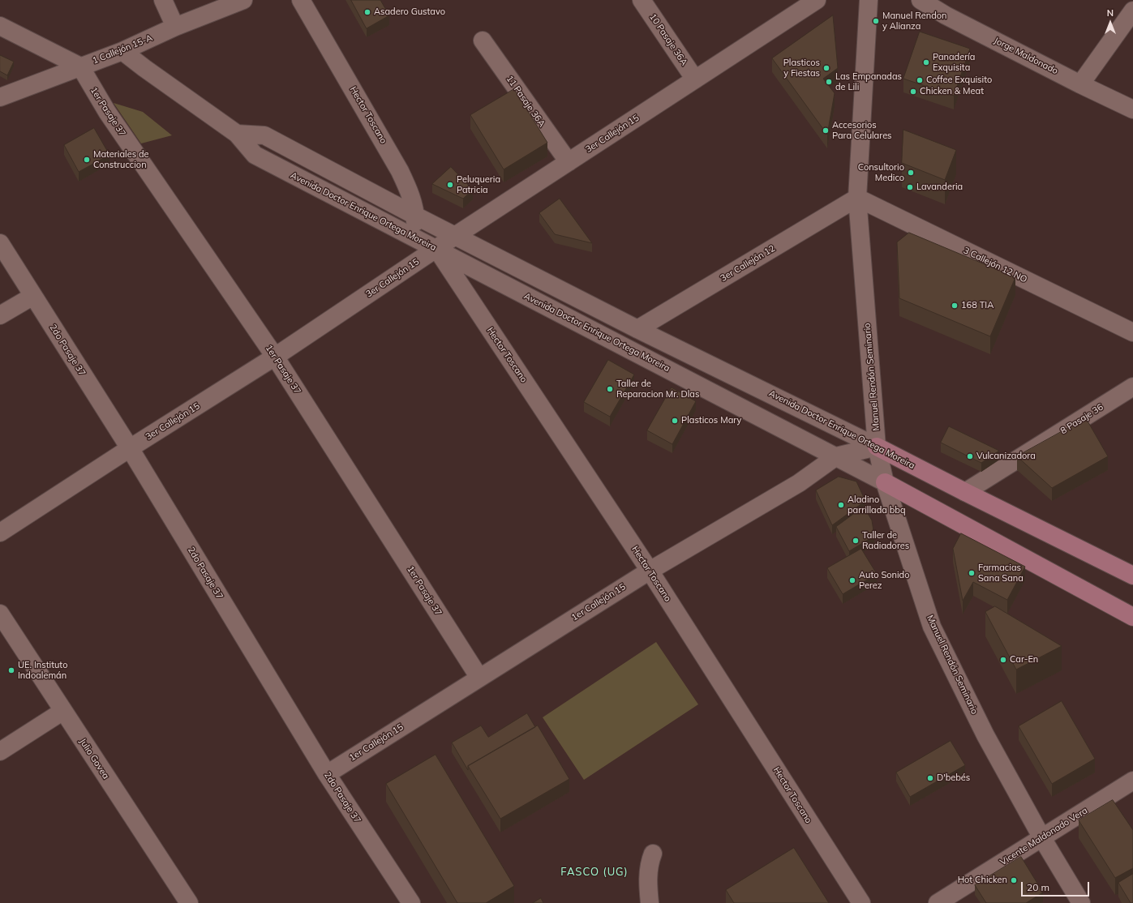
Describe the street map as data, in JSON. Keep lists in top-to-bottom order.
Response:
{
  "streets": {
    "main road": ["Avenida Doctor Enrique Ortega Moreira"],
    "street": [
      "10 Pasaje 36A",
      "1 Callejón 15-A",
      "Jorge Maldonado",
      "11 Pasaje 36A",
      "1er Pasaje 37",
      "Hector Toscano",
      "3er Callejón 15",
      "3er Callejón 12",
      "3 Callejón 12 NO",
      "2do Pasaje 37",
      "Manuel Rendón Seminario",
      "8 Pasaje 36",
      "1er Callejón 15",
      "Julio Govea",
      "Vicente Maldonado Vera"
    ]
  },
  "crossings": [
    ["10 Pasaje 36A", "3er Callejón 15"],
    ["1 Callejón 15-A", "1er Pasaje 37"],
    ["1 Callejón 15-A", "Avenida Doctor Enrique Ortega Moreira"],
    ["11 Pasaje 36A", "3er Callejón 15"],
    ["1er Pasaje 37", "3er Callejón 15"],
    ["1er Pasaje 37", "1er Callejón 15"],
    ["Hector Toscano", "3er Callejón 15"],
    ["Hector Toscano", "Avenida Doctor Enrique Ortega Moreira"],
    ["Hector Toscano", "1er Callejón 15"],
    ["3er Callejón 15", "Avenida Doctor Enrique Ortega Moreira"],
    ["3er Callejón 15", "2do Pasaje 37"],
    ["Avenida Doctor Enrique Ortega Moreira", "3er Callejón 12"],
    ["Avenida Doctor Enrique Ortega Moreira", "Manuel Rendón Seminario"],
    ["Avenida Doctor Enrique Ortega Moreira", "8 Pasaje 36"],
    ["Avenida Doctor Enrique Ortega Moreira", "1er Callejón 15"],
    ["3er Callejón 12", "3 Callejón 12 NO"],
    ["3er Callejón 12", "Manuel Rendón Seminario"],
    ["3 Callejón 12 NO", "Manuel Rendón Seminario"],
    ["2do Pasaje 37", "1er Callejón 15"],
    ["Manuel Rendón Seminario", "1er Callejón 15"],
    ["Manuel Rendón Seminario", "Vicente Maldonado Vera"]
  ],
  "districts": ["FASCO (UG)"],
  "places": [
    "Asadero Gustavo",
    "Manuel Rendon y Alianza",
    "Panadería Exquisita",
    "Plasticos y Fiestas",
    "Coffee Exquisito",
    "Las Empanadas de Lili",
    "Chicken & Meat",
    "Accesorios Para Celulares",
    "Materiales de Construccion",
    "Consultorio Medico",
    "Peluqueria Patricia",
    "Lavanderia",
    "168 TIA",
    "Taller de Reparacion Mr. Dlas",
    "Plasticos Mary",
    "Vulcanizadora",
    "Aladino parrillada bbq",
    "Taller de Radiadores",
    "Farmacias Sana Sana",
    "Auto Sonido Perez",
    "Car-En",
    "UE. Instituto Indoalemán",
    "D'bebés",
    "Hot Chicken"
  ],
  "scale_bar": "20 m",
  "north": "top"
}
